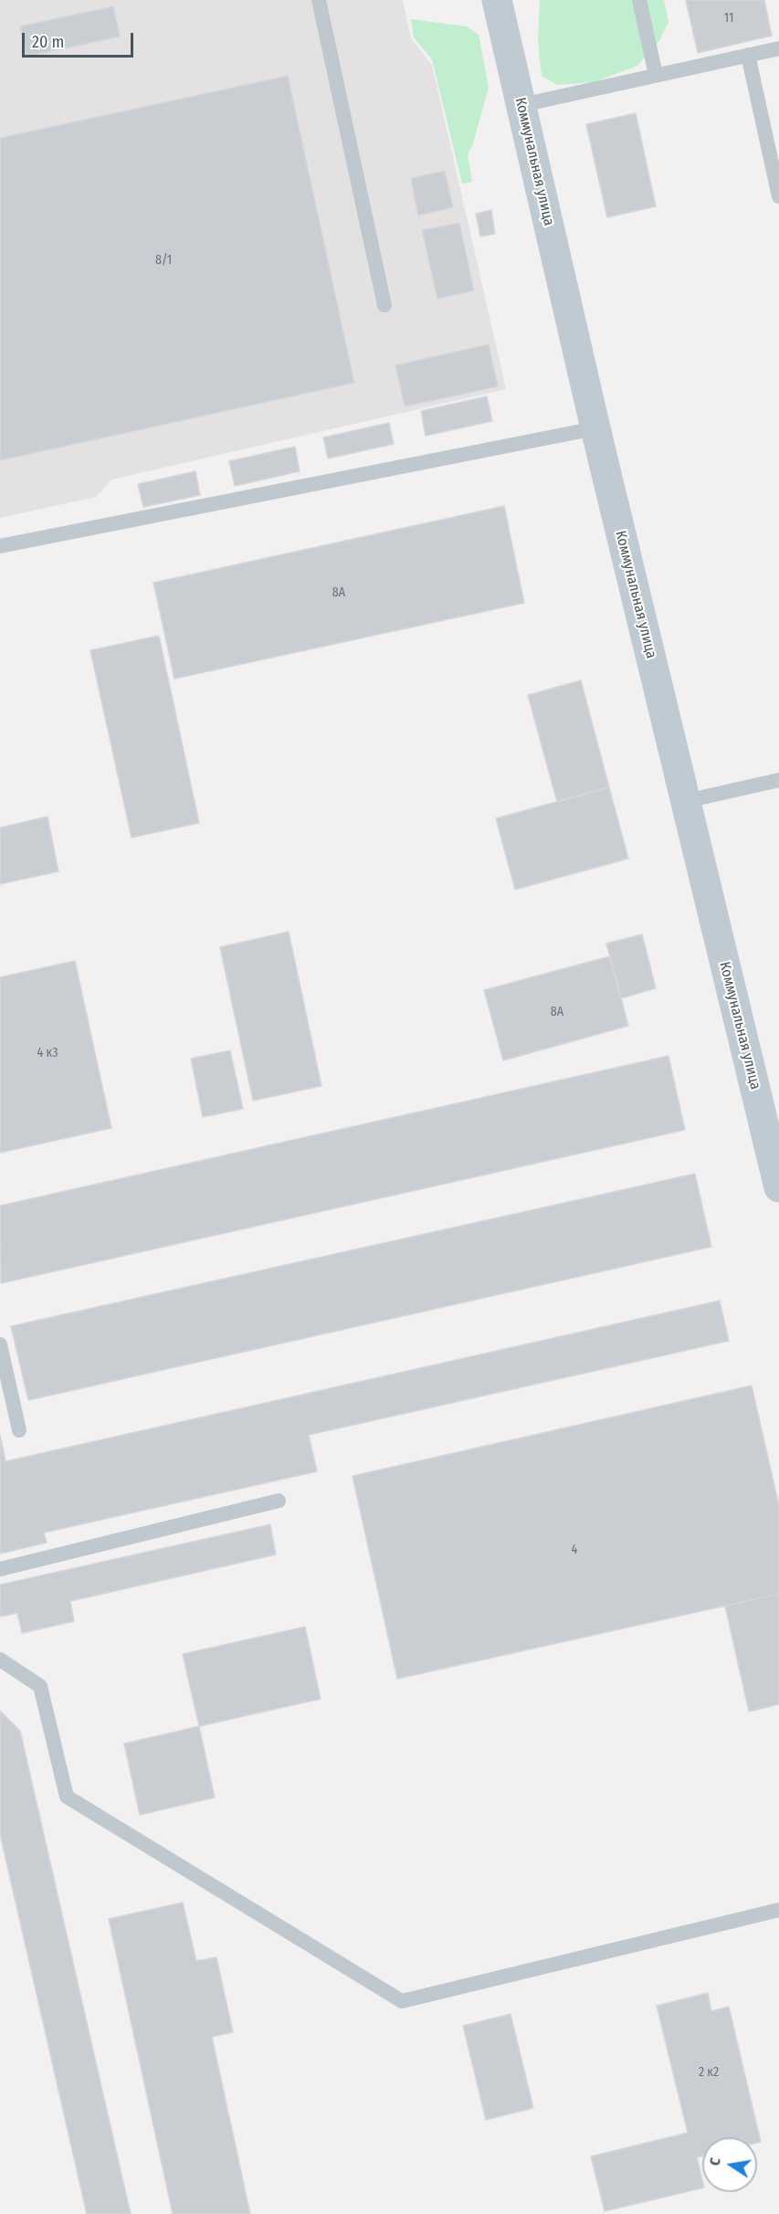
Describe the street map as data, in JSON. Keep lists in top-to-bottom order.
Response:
{
  "streets": {
    "street": ["Коммунальная улица"]
  },
  "house_numbers": [
    "11",
    "8/1",
    "8А",
    "8А",
    "4 к3",
    "4",
    "2 к2"
  ],
  "scale_bar": "20 m",
  "north": "left"
}
